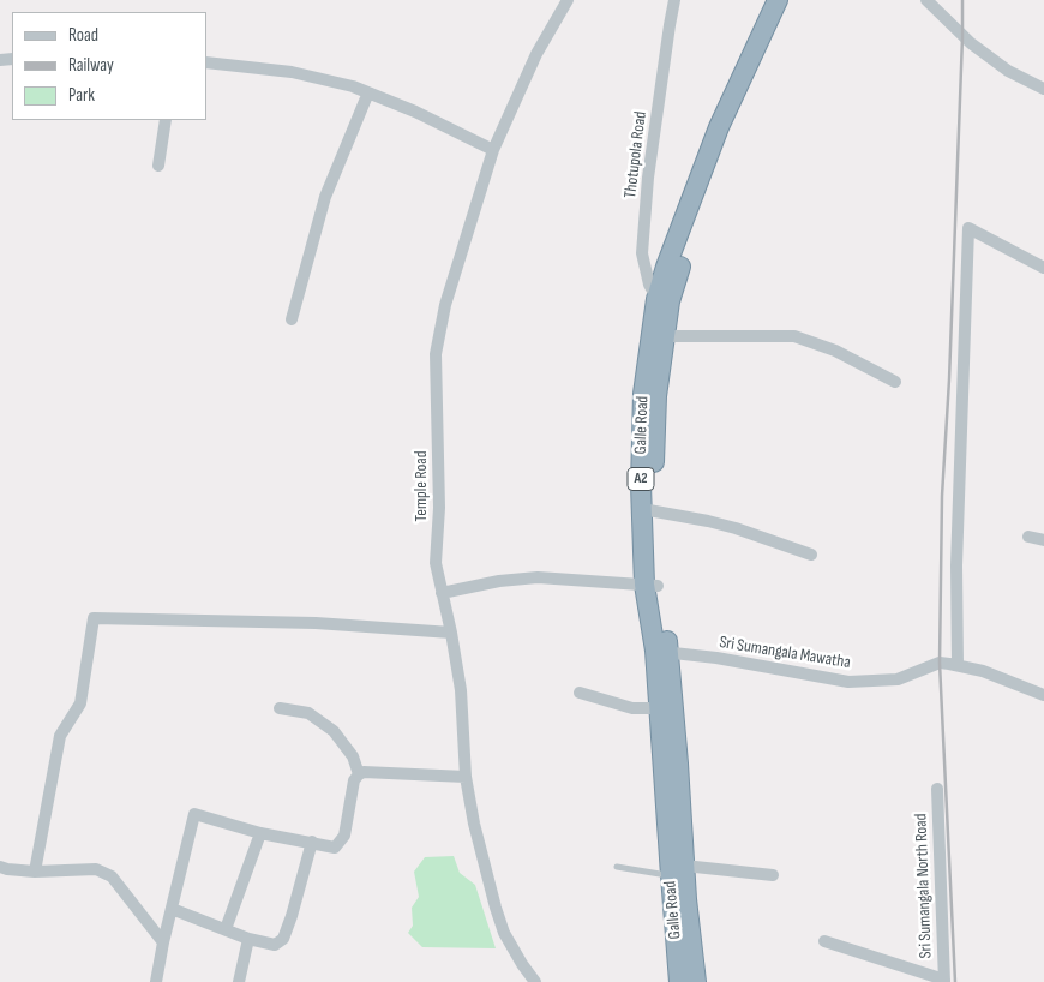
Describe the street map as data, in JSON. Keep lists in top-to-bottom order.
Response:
{
  "streets": {
    "highway": ["Galle Road", "A2"],
    "street": [
      "Thotupola Road",
      "Temple Road",
      "Sri Sumangala Mawatha",
      "Sri Sumangala North Road"
    ]
  },
  "crossings": [
    ["Thotupola Road", "Galle Road"],
    ["Galle Road", "Sri Sumangala Mawatha"]
  ],
  "legend": ["Road", "Railway", "Park"]
}
